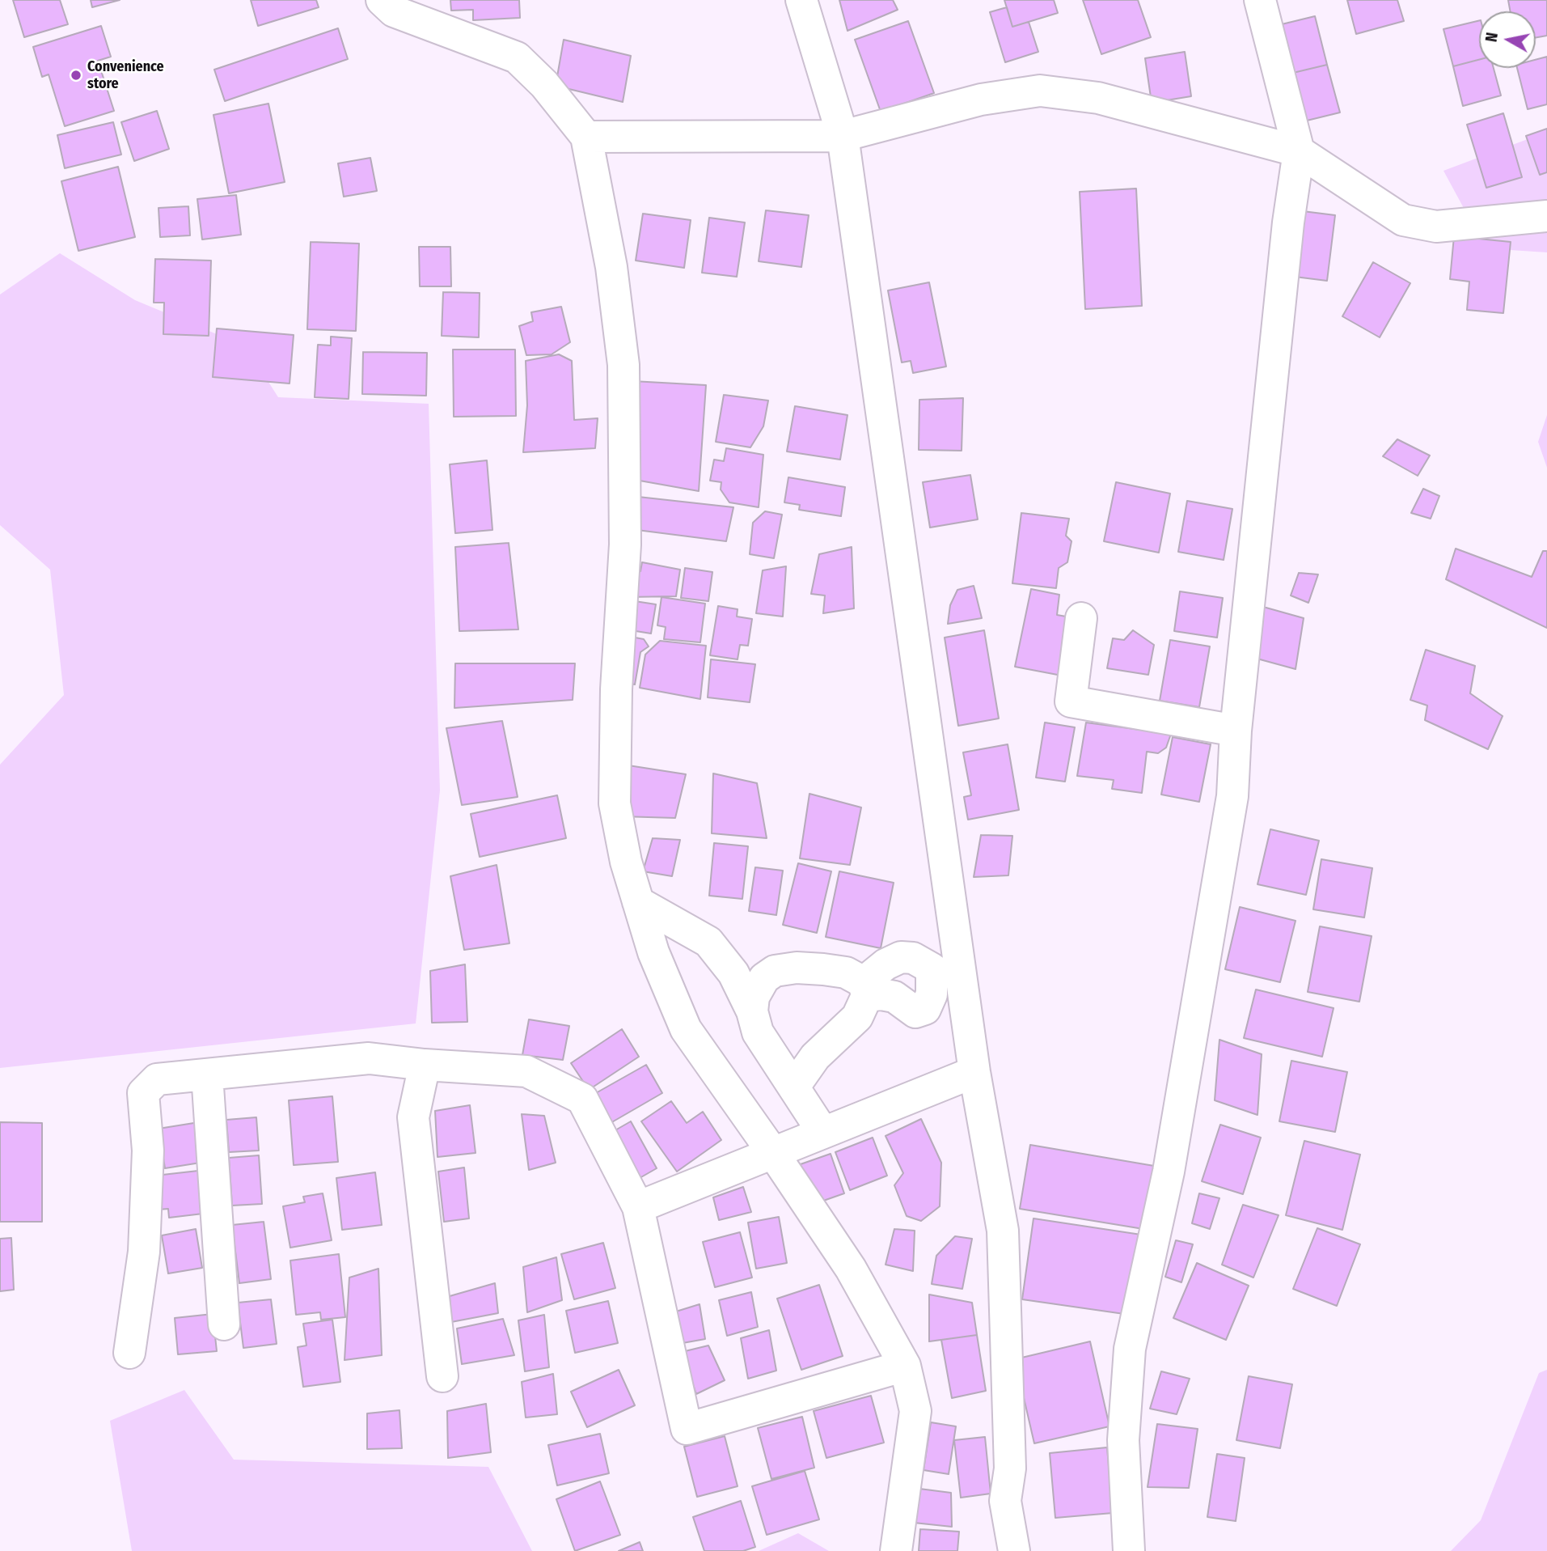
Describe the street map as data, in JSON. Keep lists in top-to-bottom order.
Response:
{
  "places": ["Convenience store"],
  "north": "left"
}
